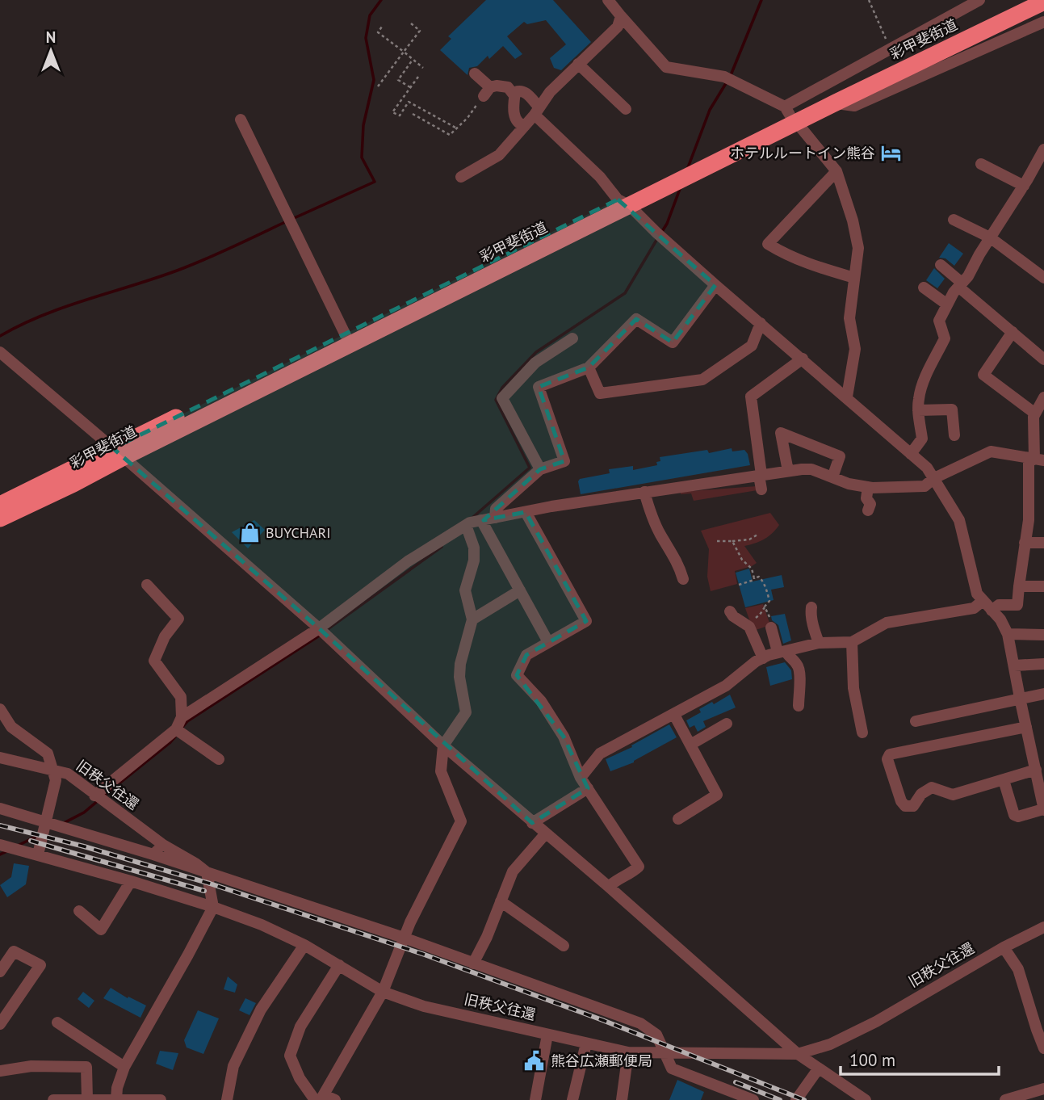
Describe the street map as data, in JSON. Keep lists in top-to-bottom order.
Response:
{
  "streets": {
    "highway": ["彩甲斐街道"],
    "street": ["旧秩父往還"]
  },
  "places": {
    "hotel": ["ホテルルートイン熊谷"],
    "shop": ["BUYCHARI"],
    "public building": ["熊谷広瀬郵便局"]
  },
  "scale_bar": "100 m",
  "north": "top"
}
